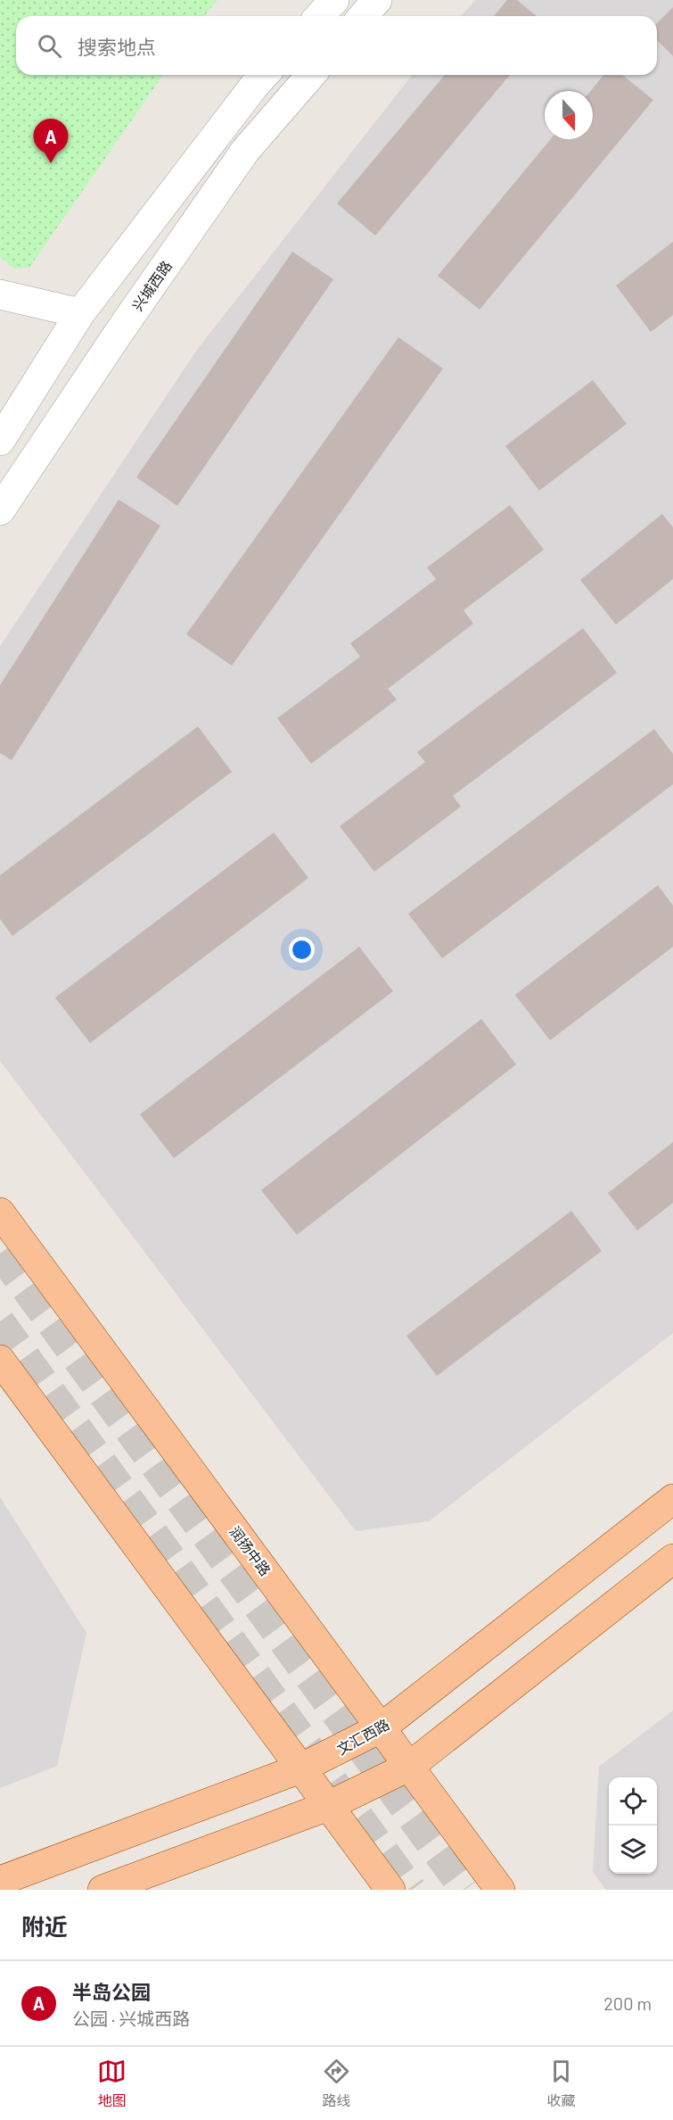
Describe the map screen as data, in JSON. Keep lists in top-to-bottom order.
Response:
{
  "streets": {
    "main road": ["润扬中路", "文汇西路"],
    "street": ["兴城西路"]
  },
  "crossings": [
    ["润扬中路", "文汇西路"]
  ],
  "north": "bottom",
  "page": {
    "search": "搜索地点",
    "pins": "A",
    "heading": "附近",
    "list": [
      {
        "mark": "A",
        "name": "半岛公园",
        "note": "公园 · 兴城西路",
        "value": "200 m"
      }
    ],
    "nav": ["地图", "路线", "收藏"]
  }
}
